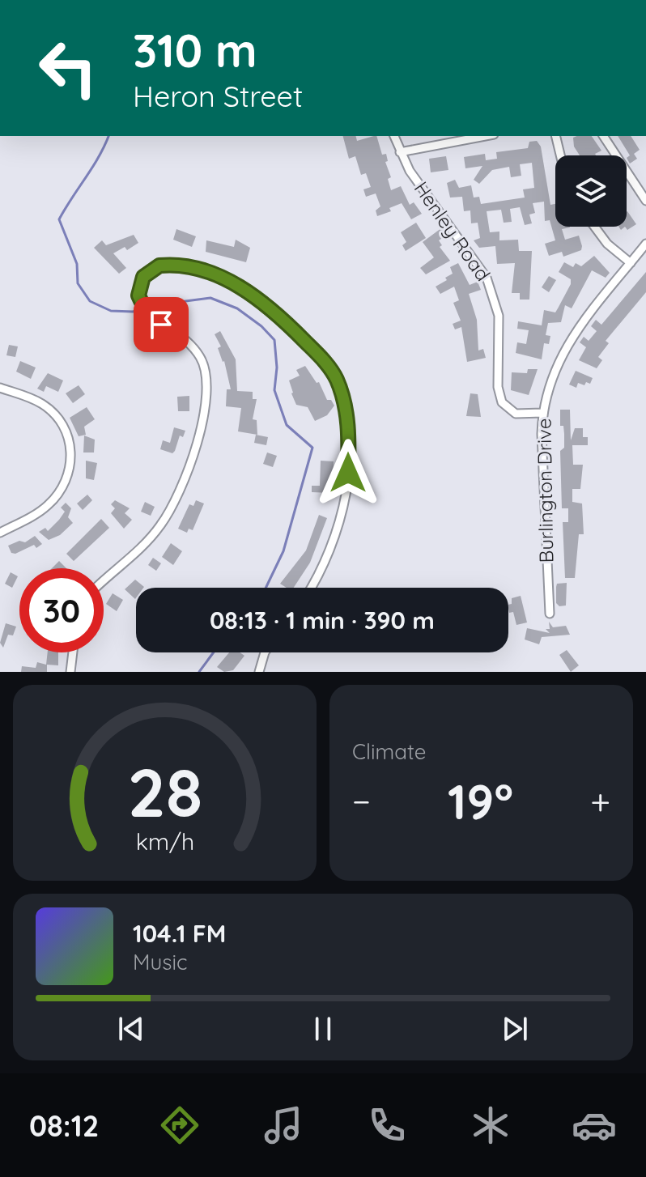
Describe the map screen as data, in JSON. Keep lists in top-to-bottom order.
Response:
{
  "streets": {
    "street": ["Henley Road", "Burlington Drive"]
  },
  "crossings": [
    ["Henley Road", "Burlington Drive"]
  ],
  "page": {
    "turn": ["310 m", "Heron Street"],
    "limit": "30",
    "trip": "08:13 · 1 min · 390 m",
    "tile": "Climate",
    "heat": ["−", "19°", "+"],
    "song": ["104.1 FM", "Music"],
    "tabs": "08:12",
    "gauge": ["28", "km/h"]
  }
}
